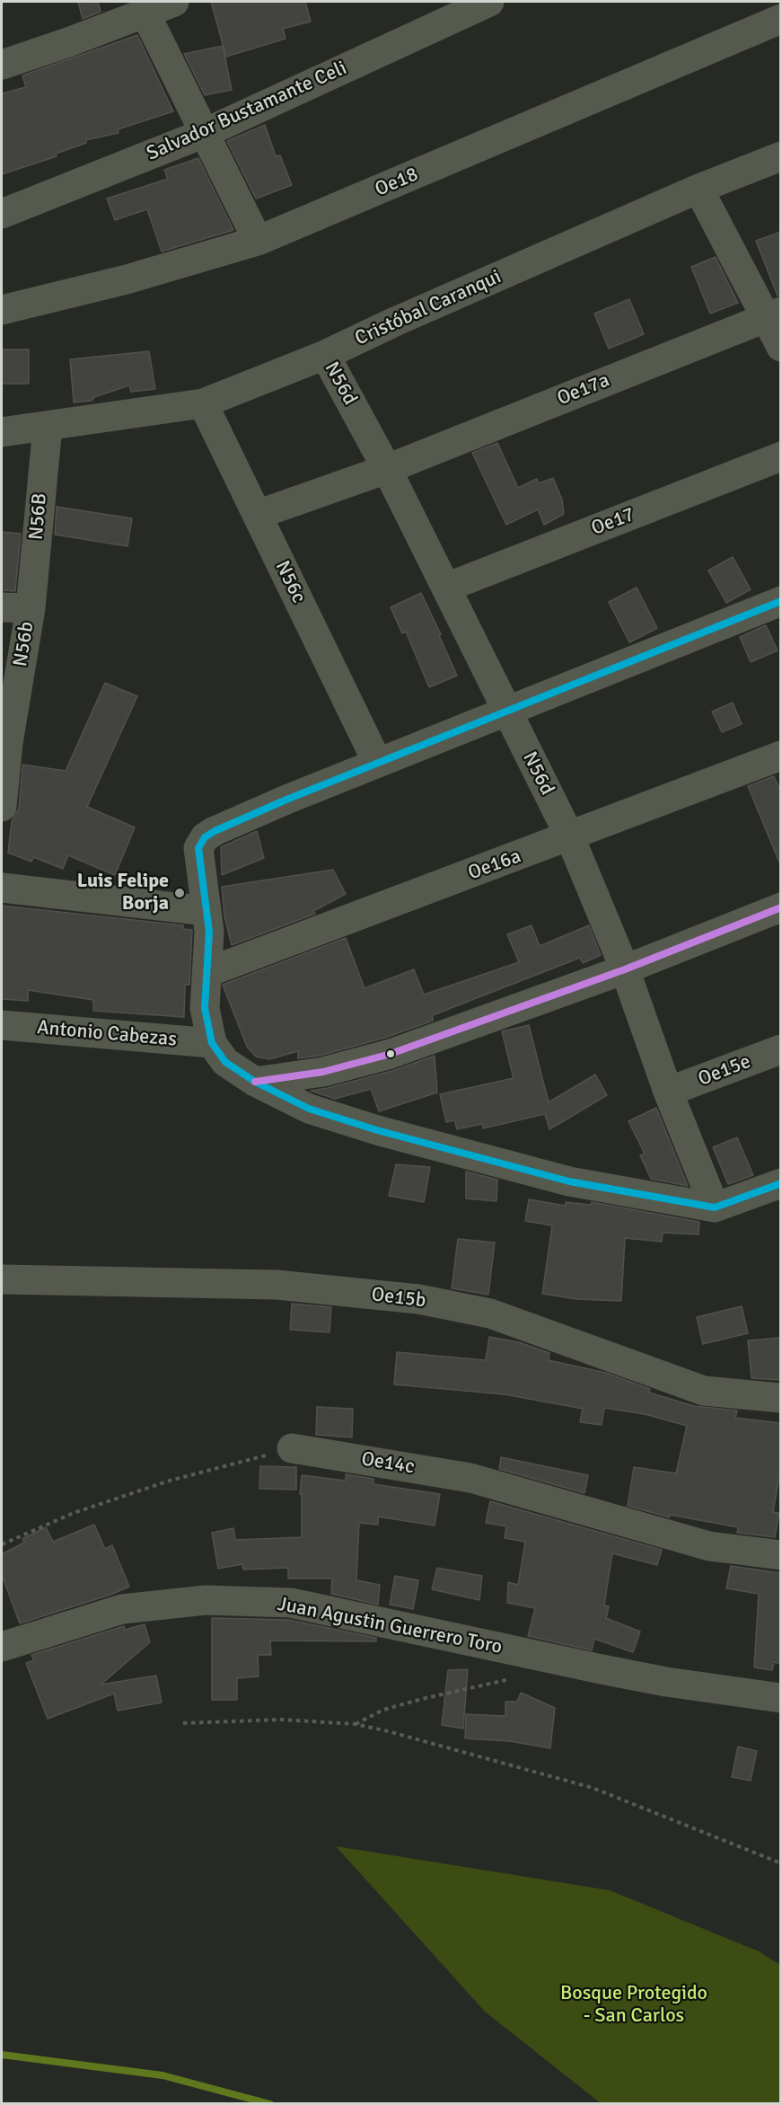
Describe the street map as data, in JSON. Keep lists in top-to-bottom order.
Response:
{
  "streets": {
    "street": [
      "Salvador Bustamante Celi",
      "Oe18",
      "Cristóbal Caranqui",
      "N56d",
      "Oe17a",
      "N56B",
      "Oe17",
      "N56c",
      "N56b",
      "Oe16a",
      "Antonio Cabezas",
      "Oe15e",
      "Oe15b",
      "Oe14c",
      "Juan Agustin Guerrero Toro"
    ]
  },
  "crossings": [
    ["Cristóbal Caranqui", "N56d"],
    ["Cristóbal Caranqui", "N56B"],
    ["Cristóbal Caranqui", "N56c"],
    ["N56d", "Oe17a"],
    ["N56d", "Oe17"],
    ["N56d", "Oe16a"],
    ["N56d", "Oe15e"],
    ["Oe17a", "N56c"],
    ["N56B", "N56b"]
  ],
  "parks": ["Bosque Protegido - San Carlos"],
  "places": ["Luis Felipe Borja"]
}
